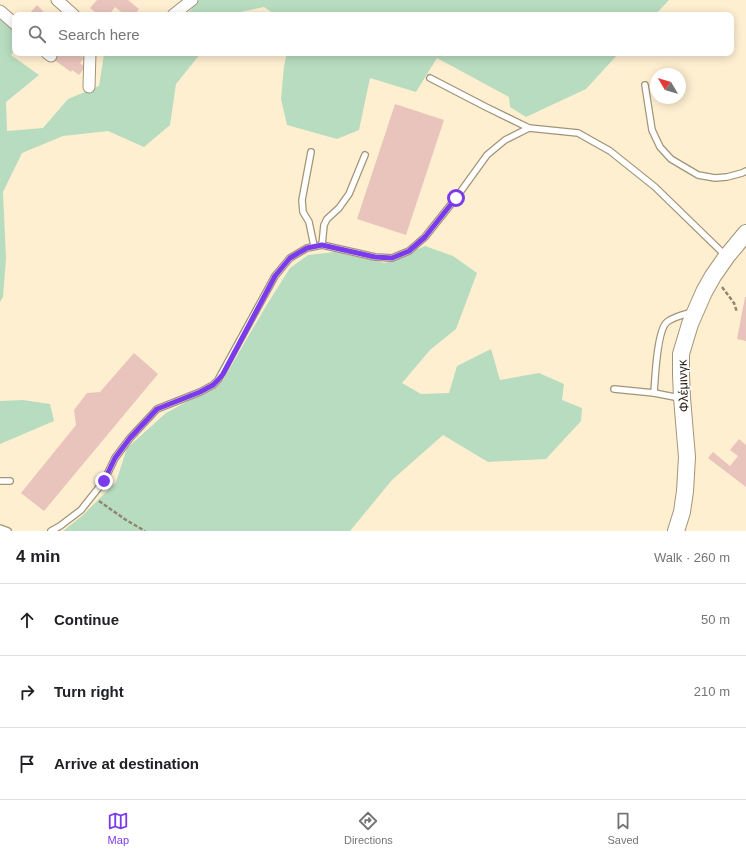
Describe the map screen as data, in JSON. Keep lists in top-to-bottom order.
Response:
{
  "streets": {
    "street": ["Φλέμινγκ"]
  },
  "north": "top left",
  "page": {
    "search": "Search here",
    "heading": ["4 min", "Walk · 260 m"],
    "list": [
      ["Continue", "50 m"],
      ["Turn right", "210 m"],
      "Arrive at destination"
    ],
    "nav": ["Map", "Directions", "Saved"]
  }
}
